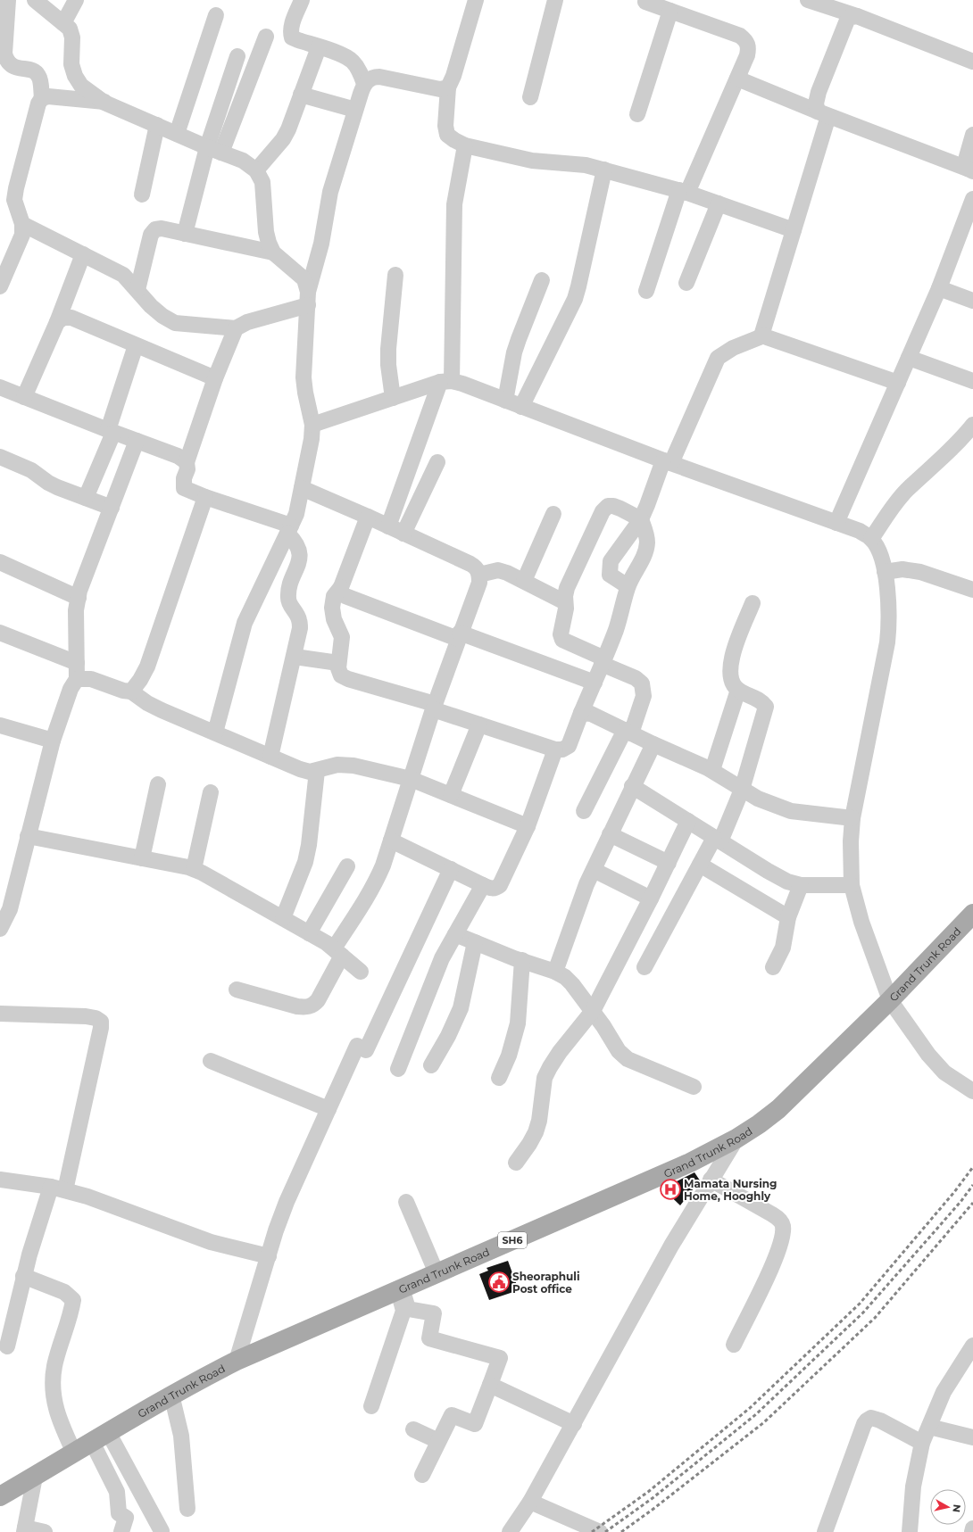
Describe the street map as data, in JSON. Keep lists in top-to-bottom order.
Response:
{
  "streets": {
    "main road": ["Grand Trunk Road", "SH6"]
  },
  "places": {
    "hospital": ["Mamata Nursing Home, Hooghly"],
    "public building": ["Sheoraphuli Post office"]
  },
  "north": "right"
}
